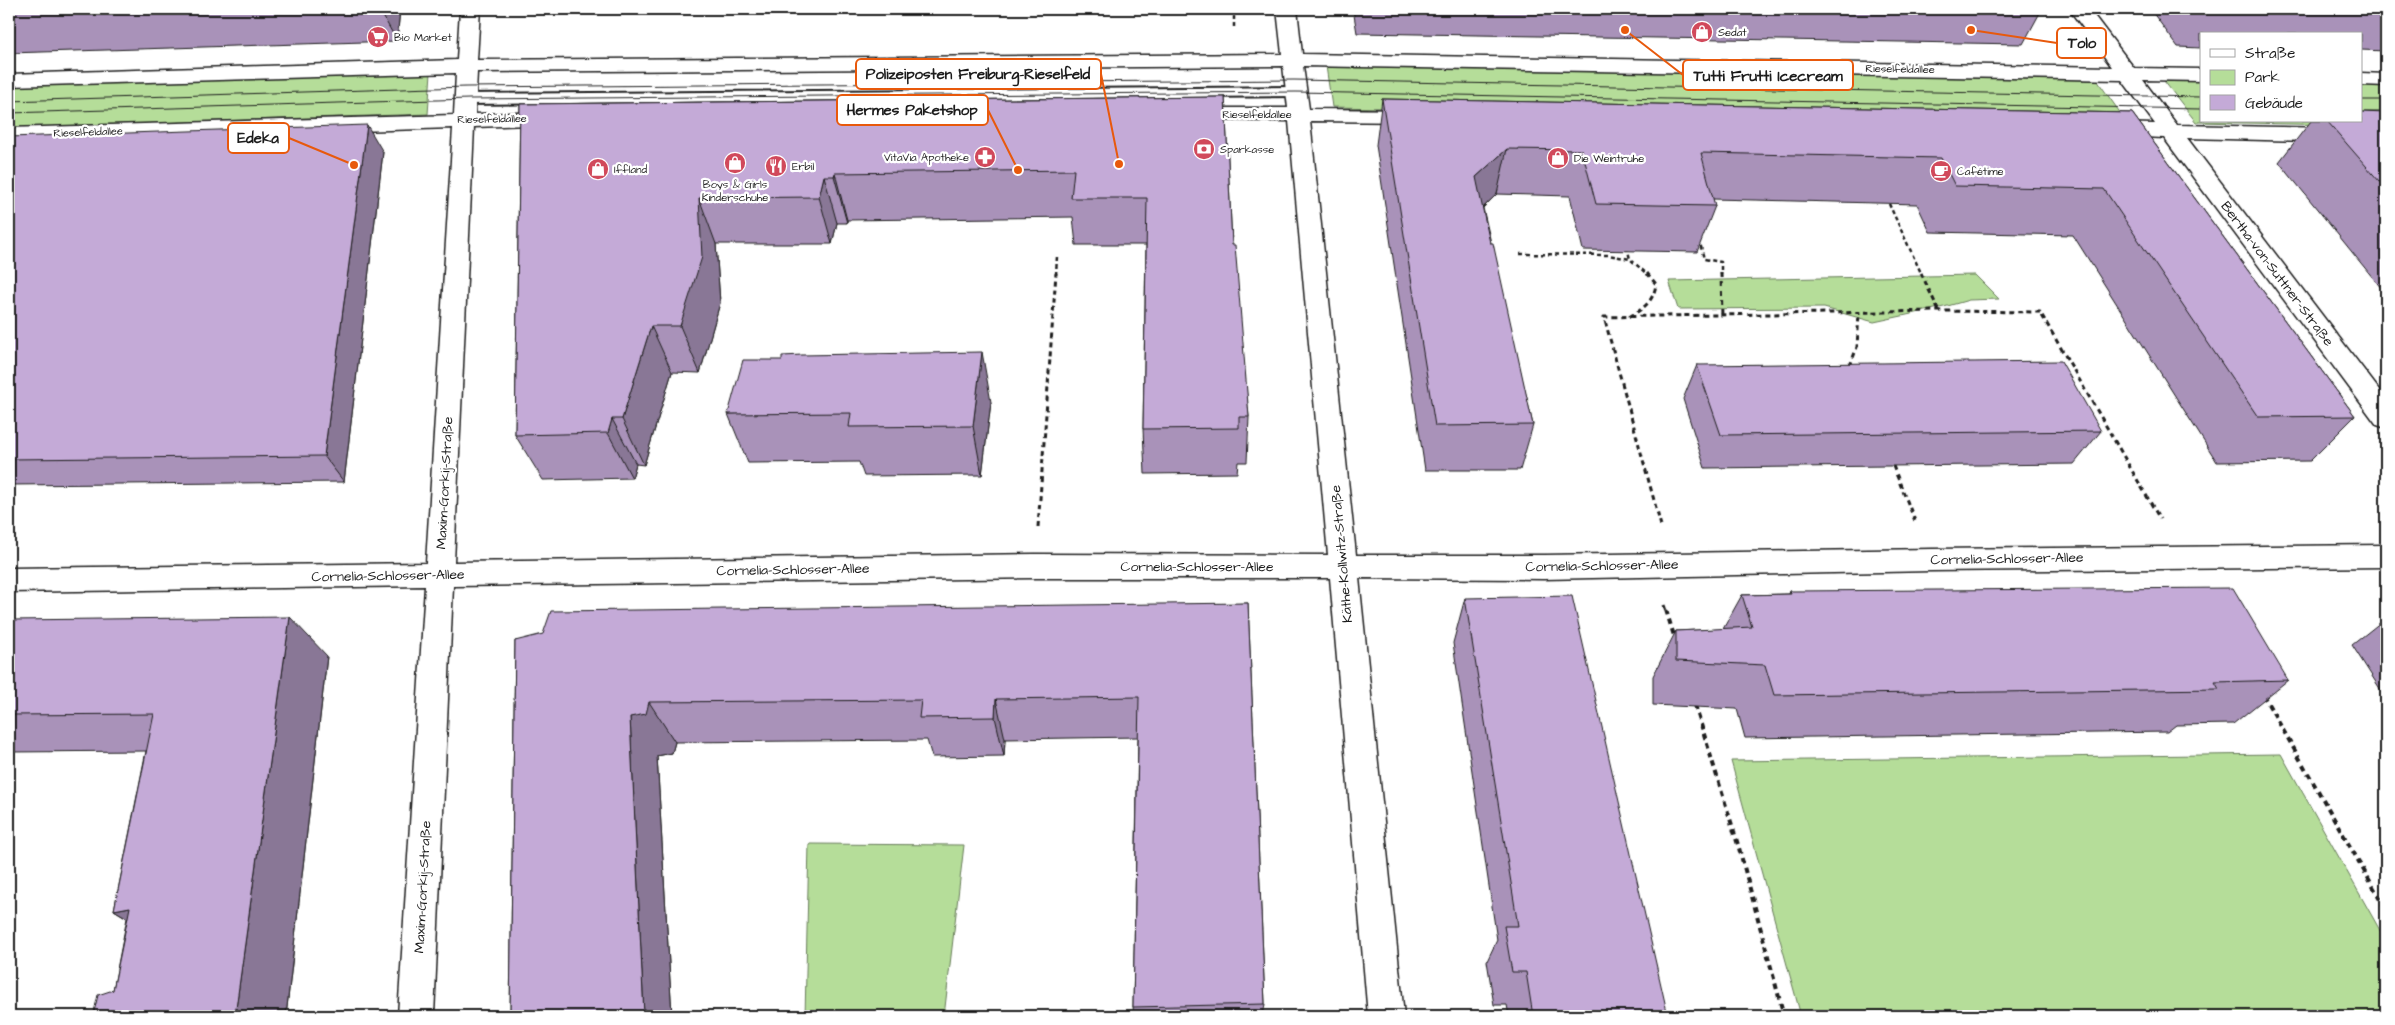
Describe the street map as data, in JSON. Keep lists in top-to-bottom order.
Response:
{
  "streets": {
    "street": [
      "Rieselfeldallee",
      "Bertha-von-Suttner-Straße",
      "Maxim-Gorkij-Straße",
      "Käthe-Kollwitz-Straße",
      "Cornelia-Schlosser-Allee"
    ]
  },
  "crossings": [
    ["Rieselfeldallee", "Bertha-von-Suttner-Straße"],
    ["Rieselfeldallee", "Maxim-Gorkij-Straße"],
    ["Rieselfeldallee", "Käthe-Kollwitz-Straße"],
    ["Maxim-Gorkij-Straße", "Cornelia-Schlosser-Allee"],
    ["Käthe-Kollwitz-Straße", "Cornelia-Schlosser-Allee"]
  ],
  "places": {
    "other": [
      "Tutti Frutti Icecream",
      "Tolo",
      "Polizeiposten Freiburg-Rieselfeld",
      "Edeka",
      "Hermes Paketshop"
    ],
    "shop": [
      "Sedat",
      "Die Weintruhe",
      "Boys & Girls Kinderschuhe",
      "Iffland"
    ],
    "supermarket": ["Bio Market"],
    "bank": ["Sparkasse"],
    "pharmacy": ["VitaVia Apotheke"],
    "restaurant": ["Erbil"],
    "cafe": ["Cafétime"]
  },
  "legend": ["Straße", "Park", "Gebäude"]
}
